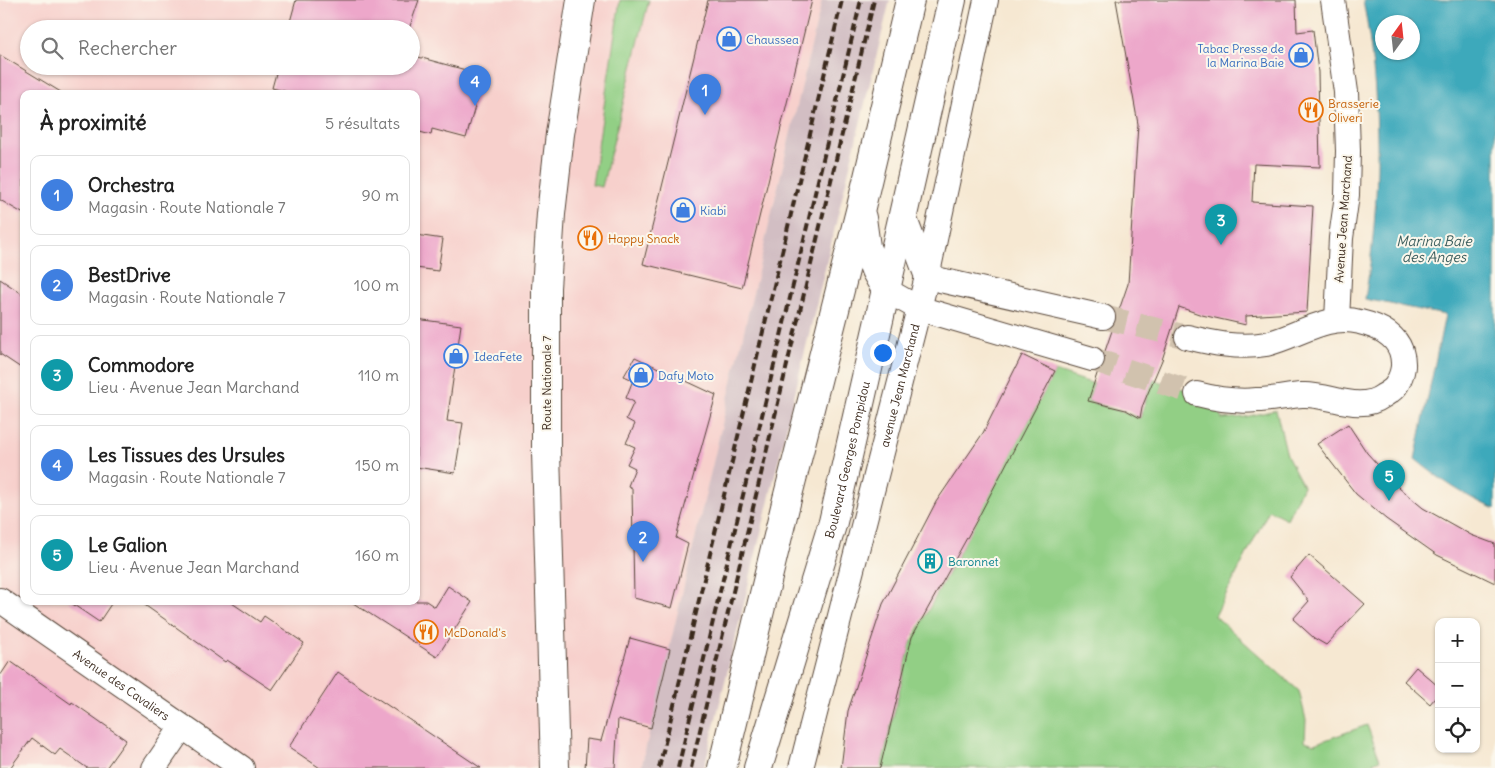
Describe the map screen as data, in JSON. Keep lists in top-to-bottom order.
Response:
{
  "streets": {
    "main road": ["Route Nationale 7", "Boulevard Georges Pompidou"],
    "street": ["Avenue Jean Marchand", "avenue Jean Marchand", "Avenue des Cavaliers"]
  },
  "water": ["Marina Baie des Anges"],
  "places": {
    "shop": [
      "Chaussea",
      "Tabac Presse de la Marina Baie",
      "Kiabi",
      "IdeaFete",
      "Dafy Moto"
    ],
    "restaurant": ["Brasserie Oliveri", "Happy Snack", "McDonald's"],
    "building": ["Baronnet"]
  },
  "north": "top",
  "page": {
    "search": "Rechercher",
    "pins": [
      "4",
      "1",
      "3",
      "5",
      "2"
    ],
    "heading": ["À proximité", "5 résultats"],
    "list": [
      {
        "mark": "1",
        "name": "Orchestra",
        "note": "Magasin · Route Nationale 7",
        "value": "90 m"
      },
      {
        "mark": "2",
        "name": "BestDrive",
        "note": "Magasin · Route Nationale 7",
        "value": "100 m"
      },
      {
        "mark": "3",
        "name": "Commodore",
        "note": "Lieu · Avenue Jean Marchand",
        "value": "110 m"
      },
      {
        "mark": "4",
        "name": "Les Tissues des Ursules",
        "note": "Magasin · Route Nationale 7",
        "value": "150 m"
      },
      {
        "mark": "5",
        "name": "Le Galion",
        "note": "Lieu · Avenue Jean Marchand",
        "value": "160 m"
      }
    ],
    "map_buttons": ["+", "−"]
  }
}
